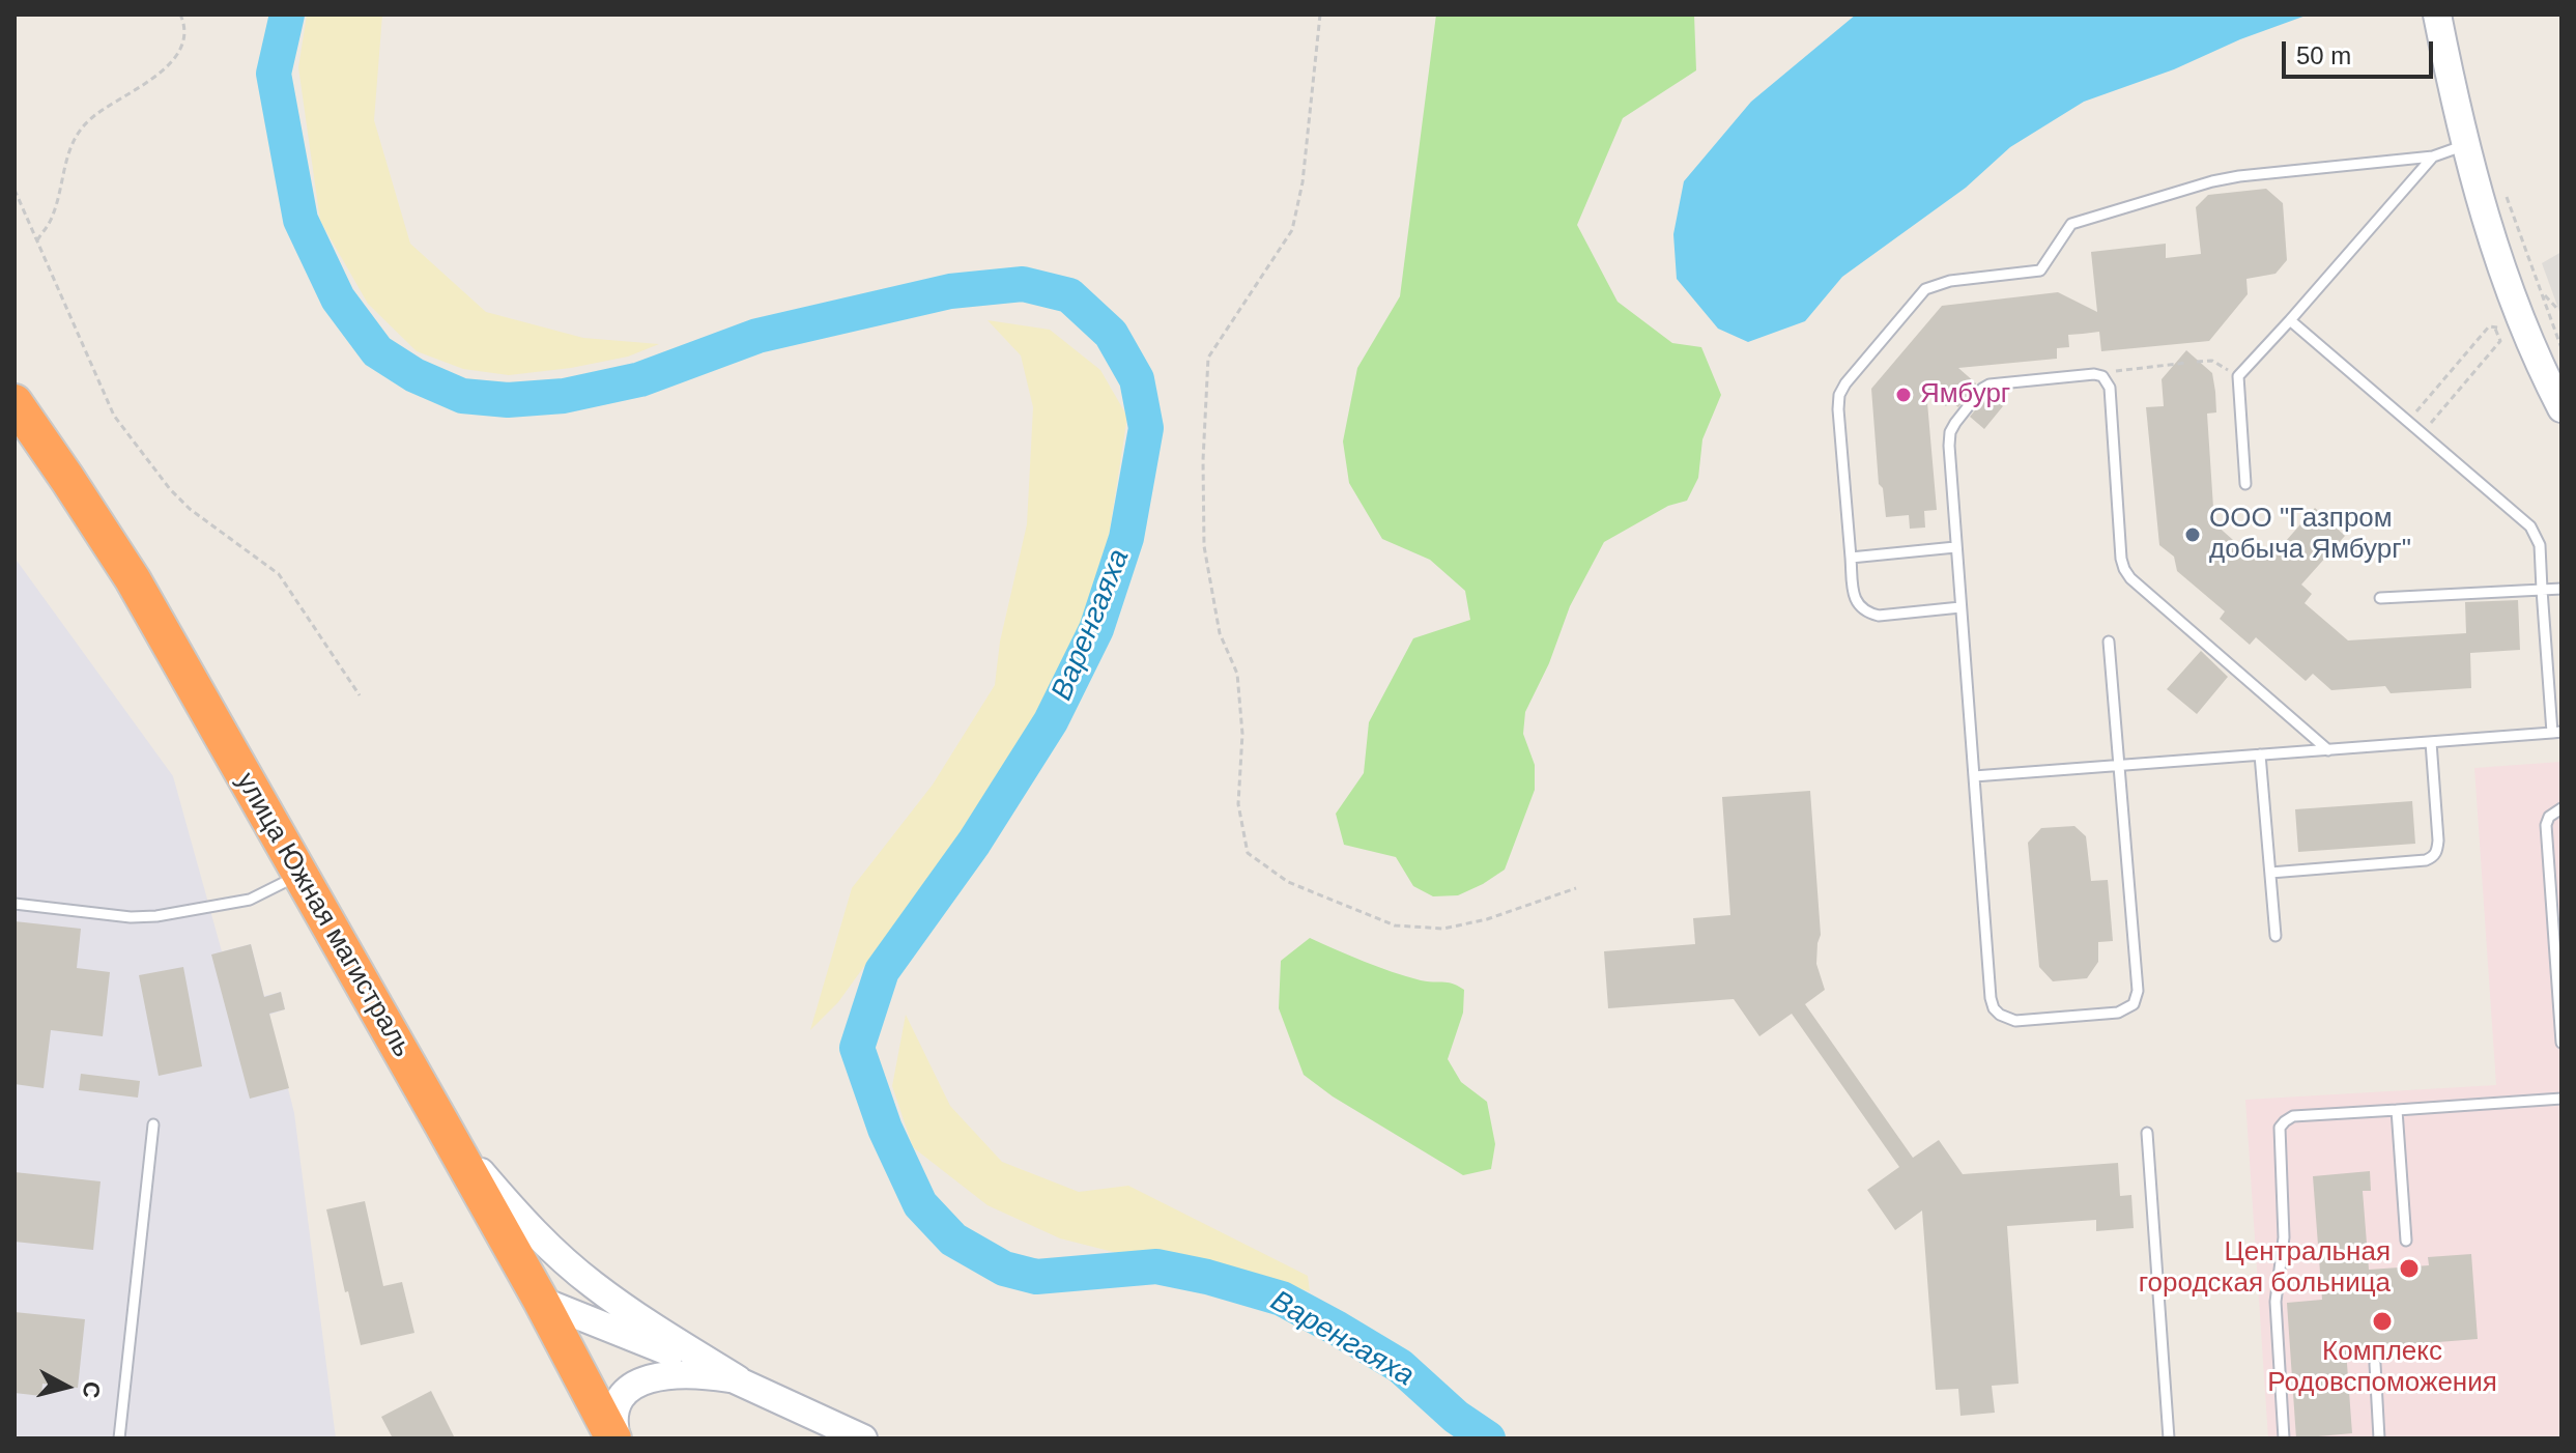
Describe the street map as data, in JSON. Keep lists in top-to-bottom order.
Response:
{
  "streets": {
    "highway": ["улица Южная магистраль"]
  },
  "water": ["Варенгаяха"],
  "places": [
    "Ямбург",
    "ООО \"Газпром добыча Ямбург\"",
    "Центральная городская больница",
    "Комплекс Родовспоможения"
  ],
  "scale_bar": "50 m",
  "north": "right"
}
